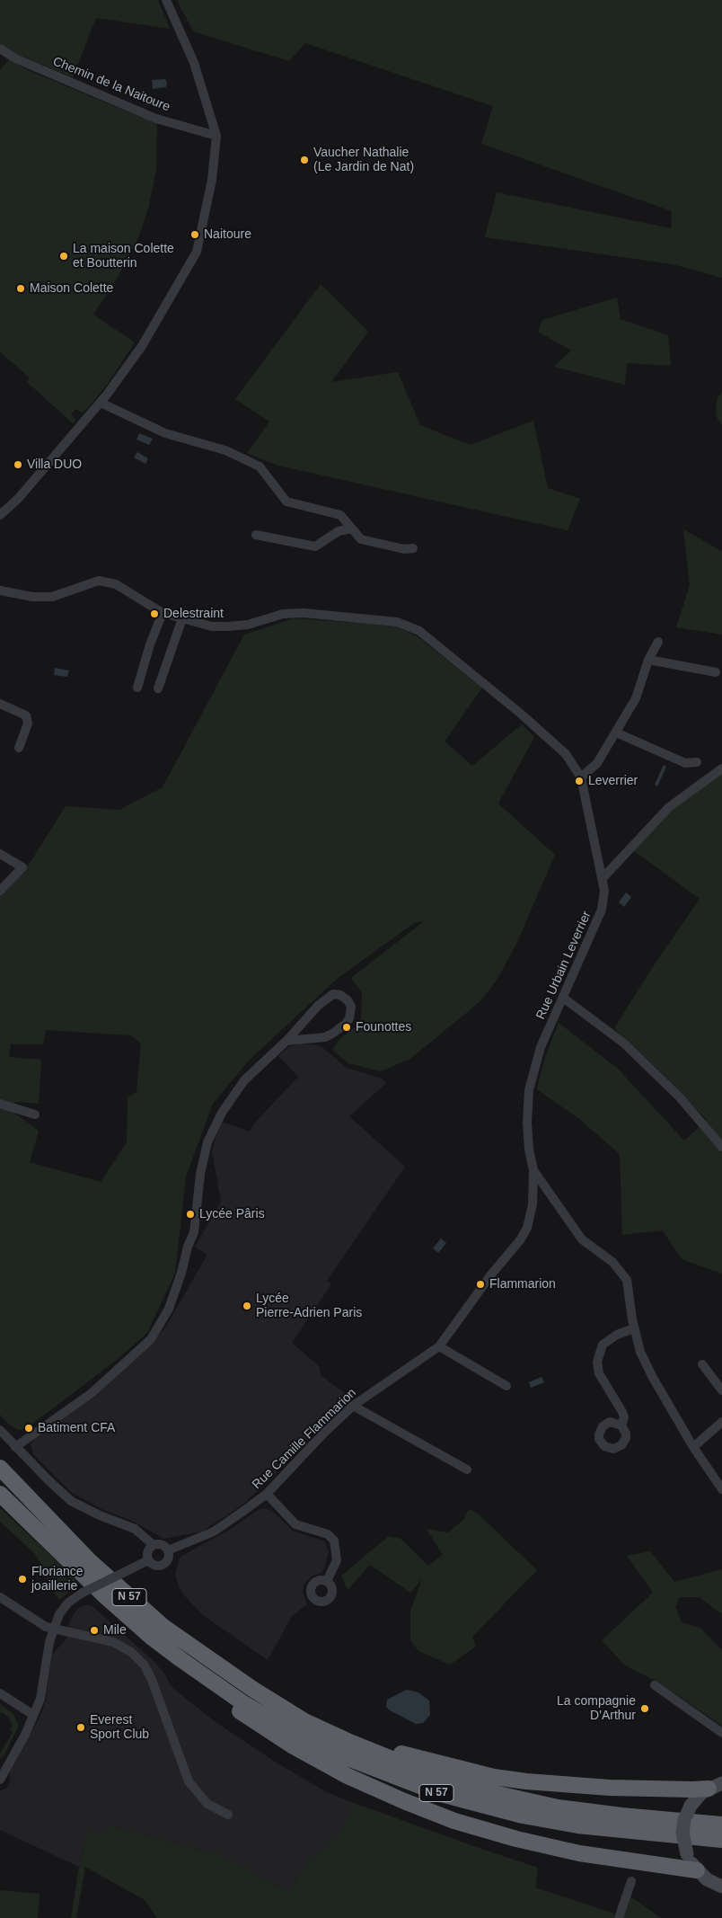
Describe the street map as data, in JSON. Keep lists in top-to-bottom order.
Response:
{
  "streets": {
    "highway": ["N 57"],
    "street": ["Chemin de la Naitoure", "Rue Urbain Leverrier", "Rue Camille Flammarion"]
  },
  "crossings": [
    ["Rue Urbain Leverrier", "Rue Camille Flammarion"]
  ],
  "places": [
    "Vaucher Nathalie (Le Jardin de Nat)",
    "Naitoure",
    "La maison Colette et Boutterin",
    "Maison Colette",
    "Villa DUO",
    "Delestraint",
    "Leverrier",
    "Founottes",
    "Lycée Pâris",
    "Flammarion",
    "Lycée Pierre-Adrien Paris",
    "Batiment CFA",
    "Floriance joaillerie",
    "Mile",
    "La compagnie D'Arthur",
    "Everest Sport Club"
  ]
}
